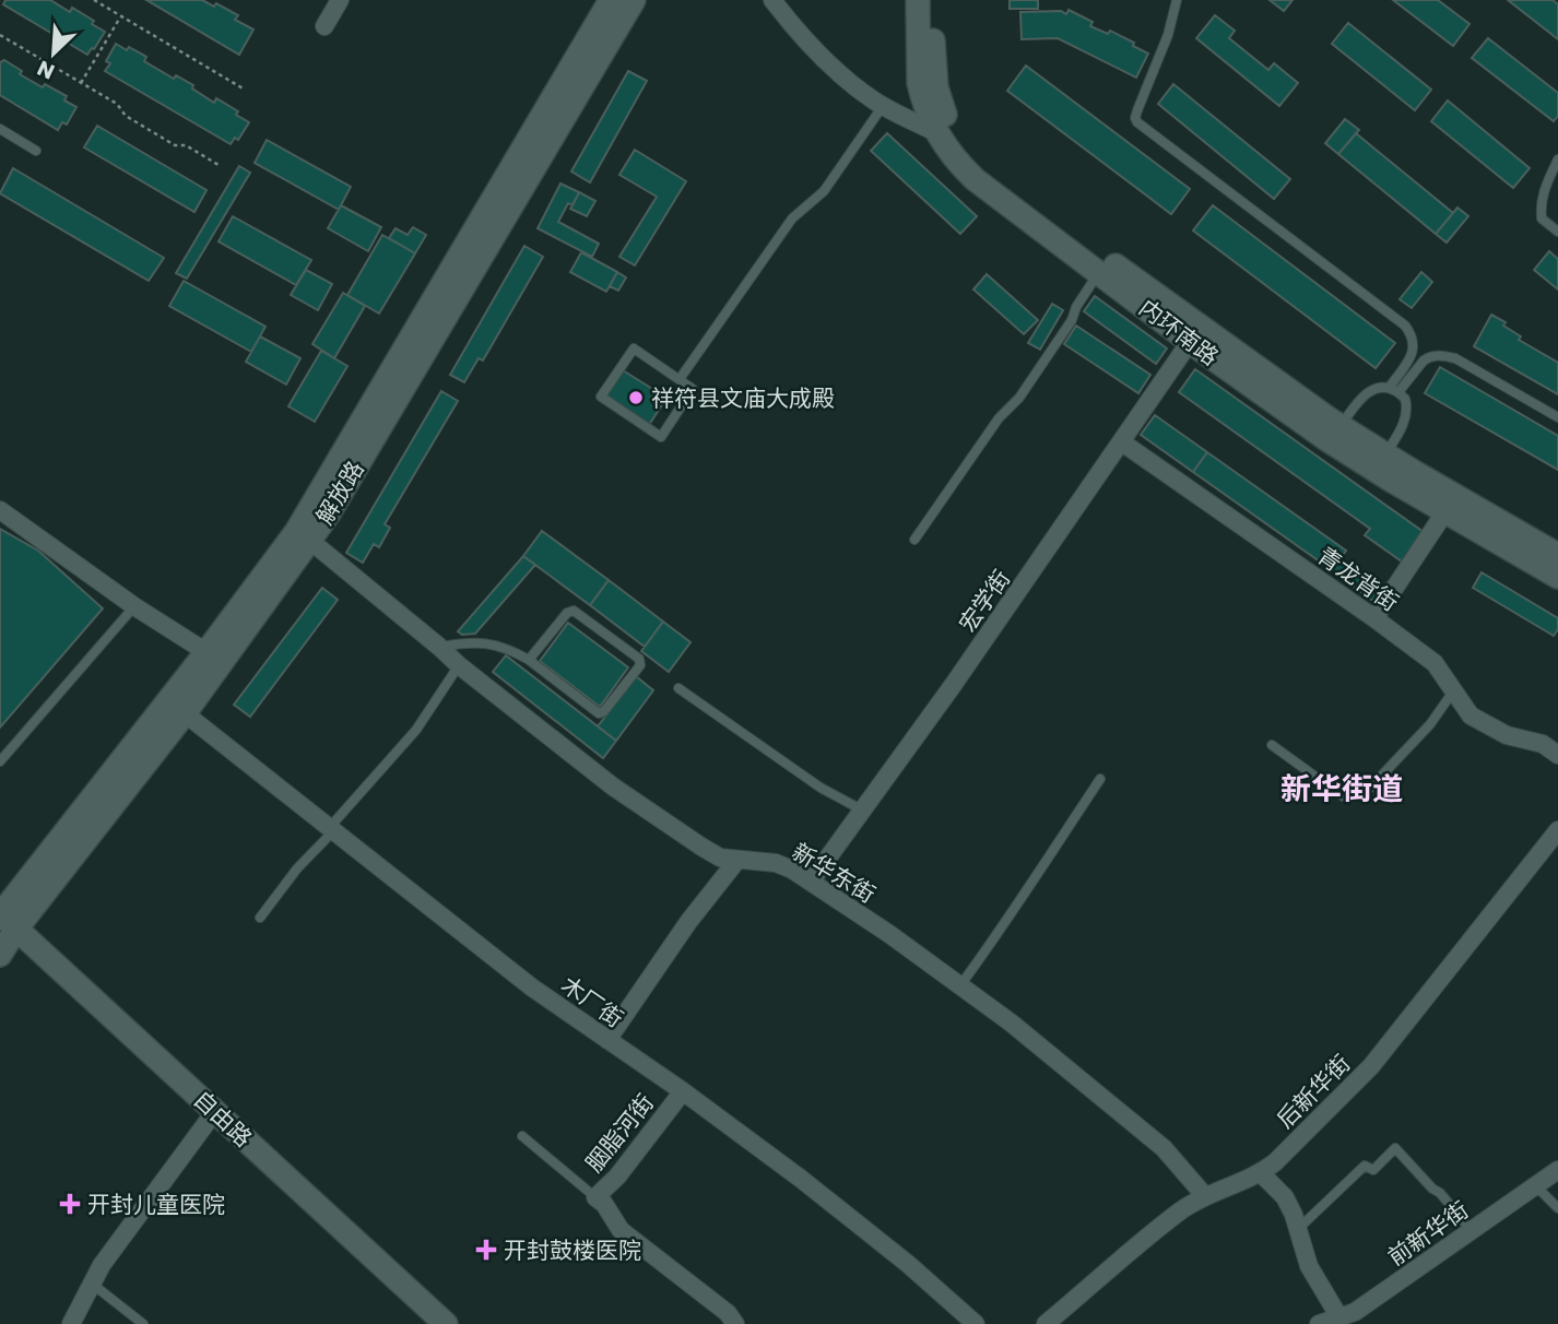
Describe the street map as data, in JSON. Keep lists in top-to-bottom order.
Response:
{
  "streets": {
    "street": [
      "内环南路",
      "解放路",
      "青龙背街",
      "宏学街",
      "新华东街",
      "木厂街",
      "后新华街",
      "自由路",
      "胭脂河街",
      "前新华街"
    ]
  },
  "crossings": [
    ["内环南路", "宏学街"],
    ["解放路", "新华东街"],
    ["解放路", "木厂街"],
    ["解放路", "自由路"],
    ["青龙背街", "宏学街"],
    ["宏学街", "新华东街"],
    ["新华东街", "后新华街"],
    ["木厂街", "胭脂河街"]
  ],
  "districts": ["新华街道"],
  "places": {
    "other": ["祥符县文庙大成殿"],
    "health": ["开封儿童医院", "开封鼓楼医院"]
  },
  "north": "bottom left"
}
